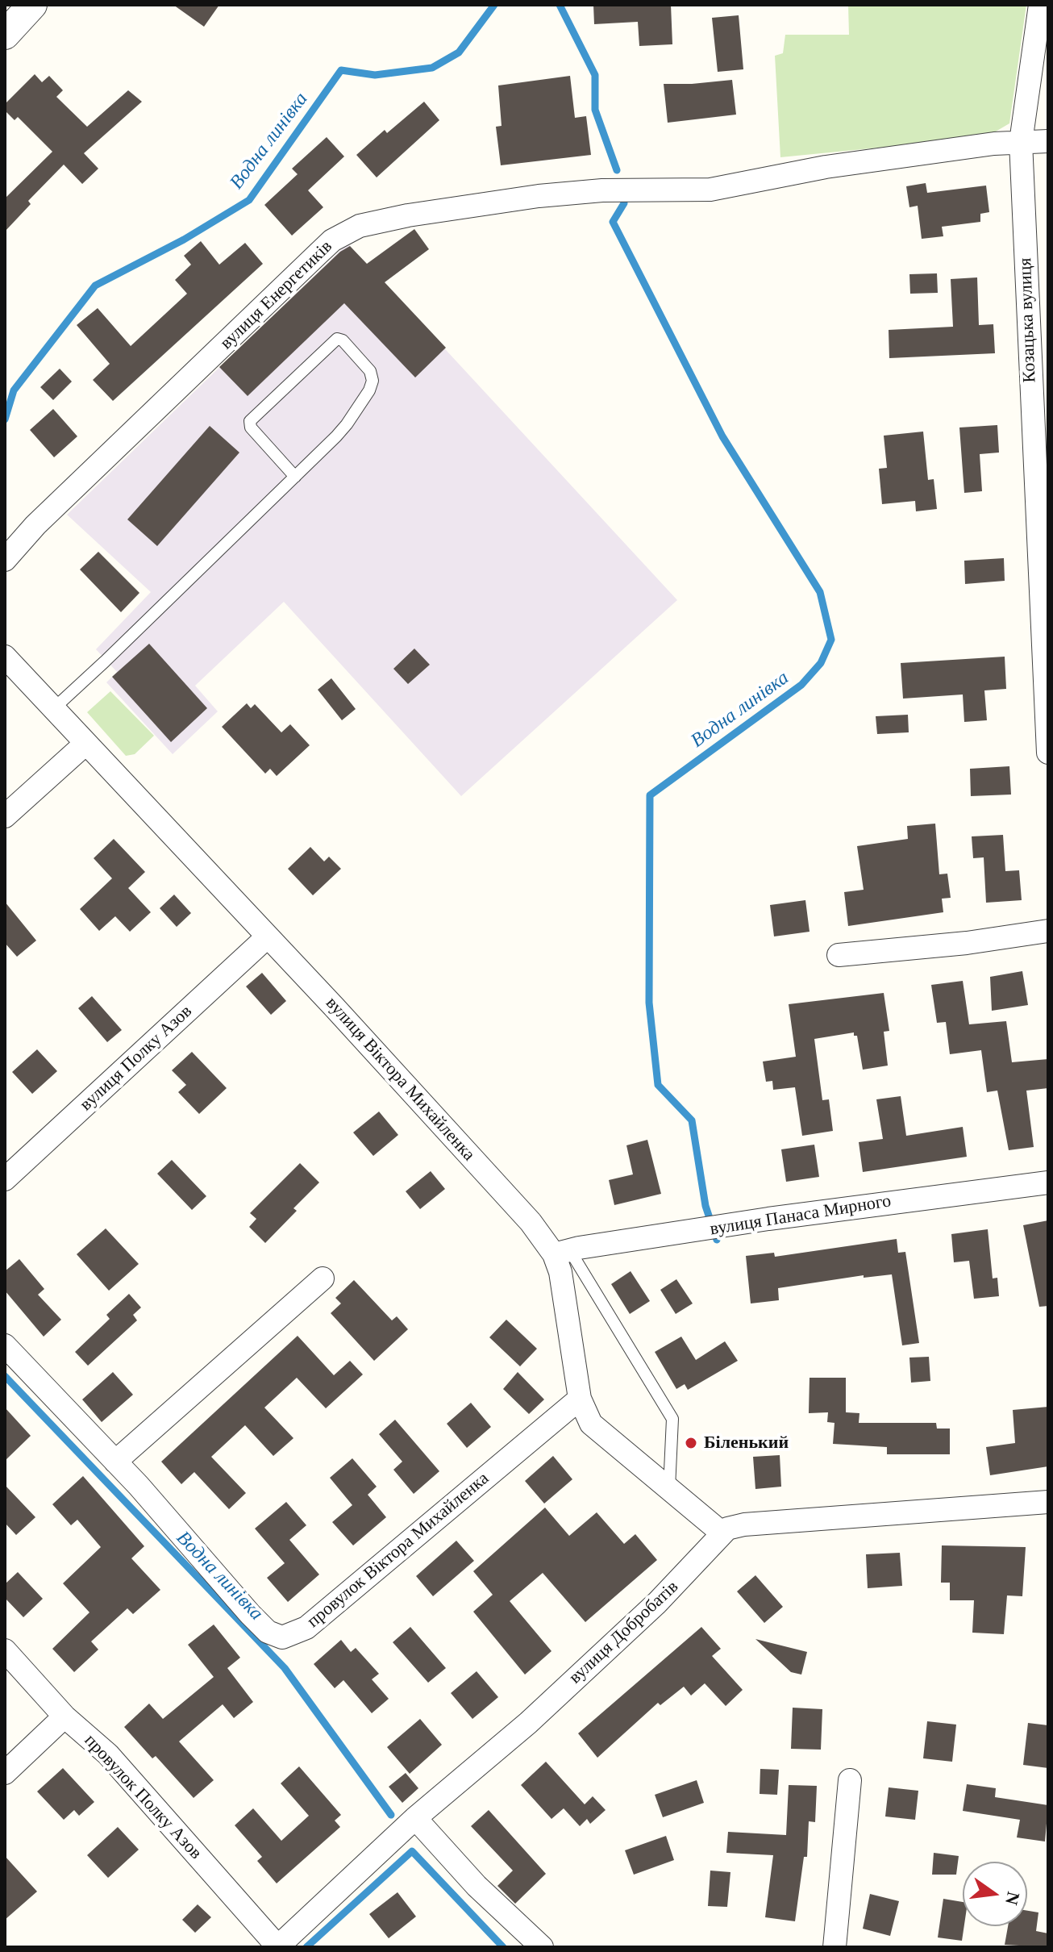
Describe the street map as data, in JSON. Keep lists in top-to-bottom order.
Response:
{
  "streets": {
    "street": [
      "вулиця Енергетиків",
      "Козацька вулиця",
      "вулиця Полку Азов",
      "вулиця Віктора Михайленка",
      "вулиця Панаса Мирного",
      "провулок Віктора Михайленка",
      "вулиця Добробатів",
      "провулок Полку Азов"
    ]
  },
  "crossings": [
    ["вулиця Енергетиків", "Козацька вулиця"],
    ["вулиця Полку Азов", "вулиця Віктора Михайленка"],
    ["вулиця Віктора Михайленка", "вулиця Панаса Мирного"],
    ["вулиця Віктора Михайленка", "провулок Віктора Михайленка"],
    ["вулиця Віктора Михайленка", "вулиця Добробатів"],
    ["вулиця Добробатів", "провулок Полку Азов"]
  ],
  "water": ["Водна линівка"],
  "places": ["Біленький"],
  "north": "right"
}
